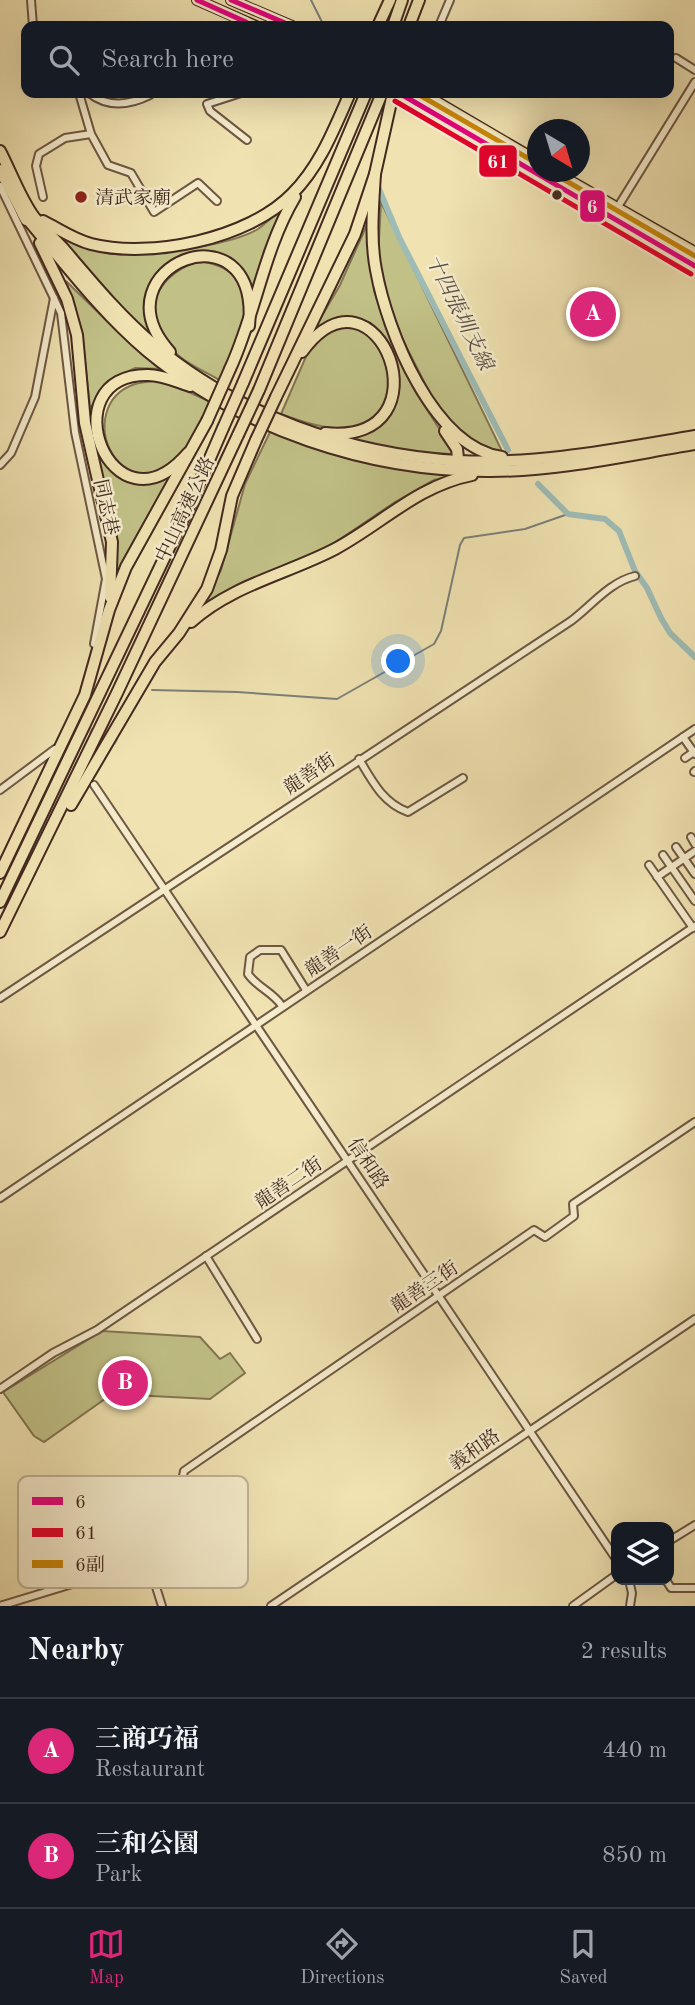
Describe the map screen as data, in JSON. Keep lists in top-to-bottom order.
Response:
{
  "streets": {
    "highway": ["中山高速公路"],
    "street": [
      "同志巷",
      "龍善街",
      "龍善一街",
      "信和路",
      "龍善二街",
      "龍善三街",
      "義和路"
    ]
  },
  "crossings": [
    ["龍善街", "信和路"],
    ["龍善一街", "信和路"],
    ["信和路", "龍善二街"],
    ["信和路", "龍善三街"],
    ["信和路", "義和路"]
  ],
  "water": ["十四張圳支線"],
  "places": ["清武家廟"],
  "lines": ["transit line 6", "transit line 6副", "transit line 61"],
  "legend": ["6", "61", "6副"],
  "north": "bottom right",
  "page": {
    "search": "Search here",
    "pins": ["A", "B"],
    "heading": ["Nearby", "2 results"],
    "list": [
      {
        "mark": "A",
        "name": "三商巧福",
        "note": "Restaurant",
        "value": "440 m"
      },
      {
        "mark": "B",
        "name": "三和公園",
        "note": "Park",
        "value": "850 m"
      }
    ],
    "nav": ["Map", "Directions", "Saved"]
  }
}
